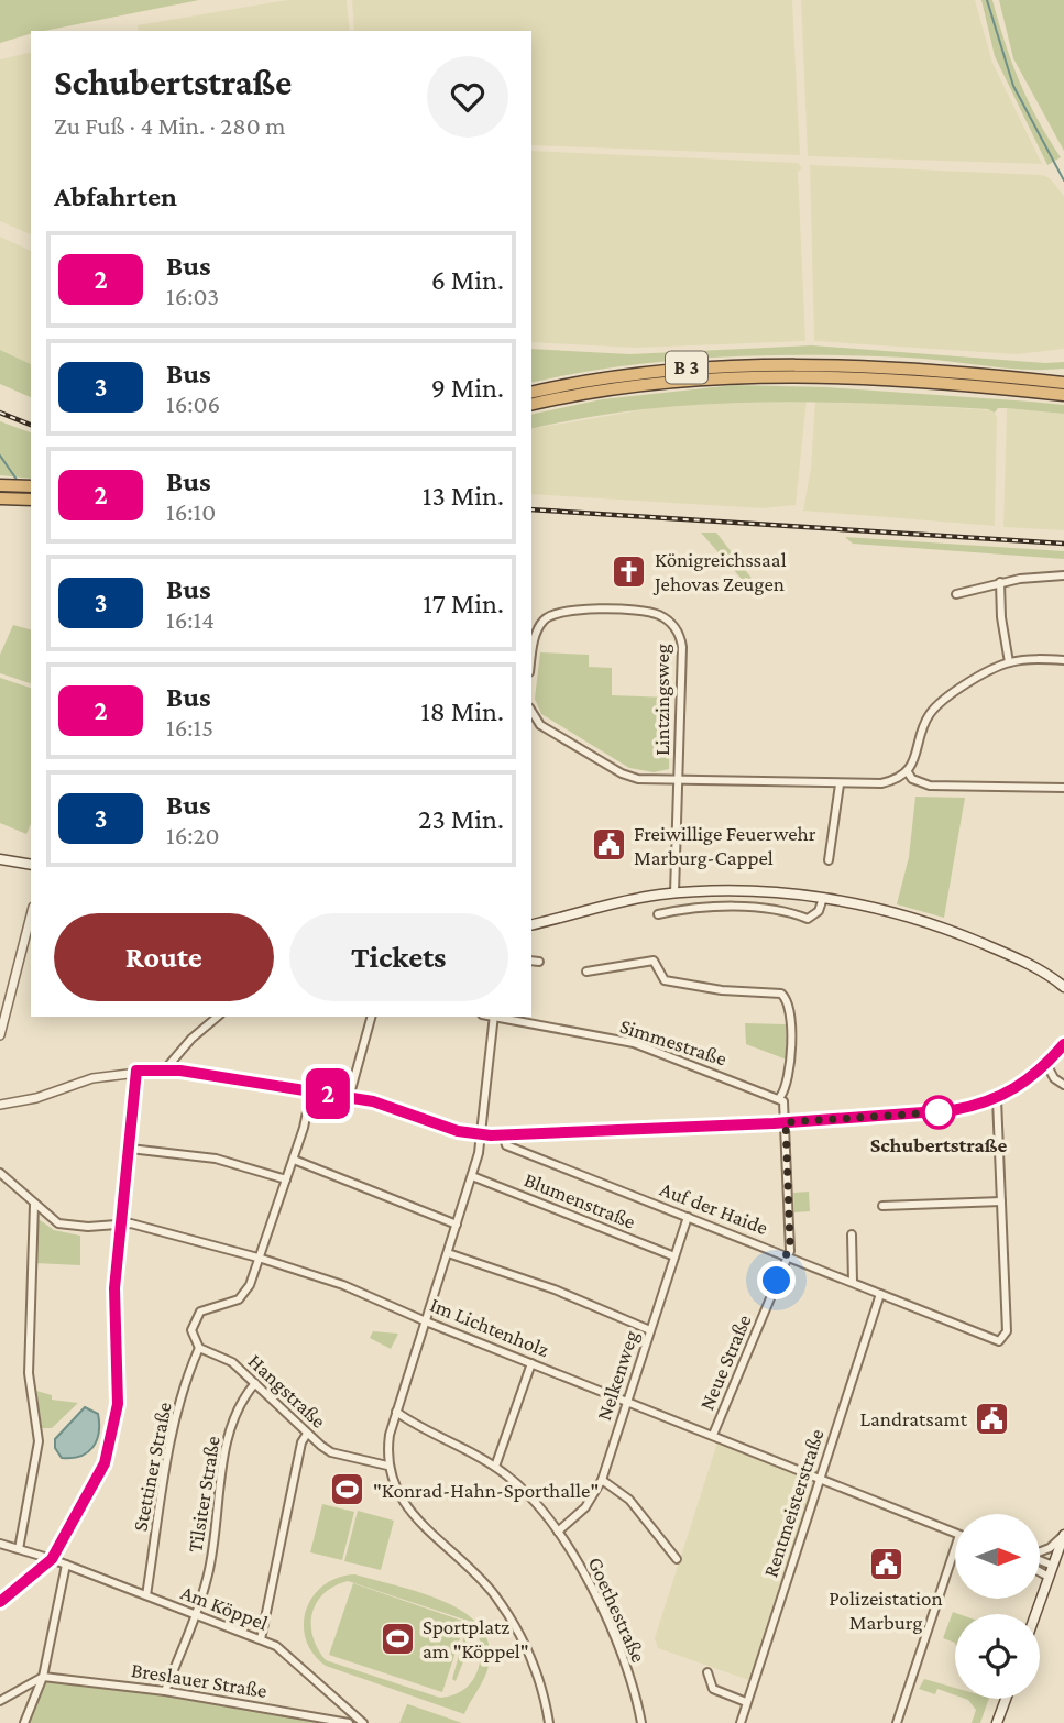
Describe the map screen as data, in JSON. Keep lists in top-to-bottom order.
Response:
{
  "streets": {
    "highway": ["B 3"],
    "street": [
      "Lintzingsweg",
      "Simmestraße",
      "Blumenstraße",
      "Auf der Haide",
      "Im Lichtenholz",
      "Neue Straße",
      "Nelkenweg",
      "Hangstraße",
      "Stettiner Straße",
      "Tilsiter Straße",
      "Rentmeisterstraße",
      "Am Köppel",
      "Goethestraße",
      "Breslauer Straße"
    ]
  },
  "crossings": [
    ["Blumenstraße", "Nelkenweg"],
    ["Auf der Haide", "Neue Straße"],
    ["Auf der Haide", "Nelkenweg"],
    ["Auf der Haide", "Rentmeisterstraße"],
    ["Im Lichtenholz", "Neue Straße"],
    ["Im Lichtenholz", "Nelkenweg"],
    ["Im Lichtenholz", "Rentmeisterstraße"],
    ["Nelkenweg", "Goethestraße"],
    ["Hangstraße", "Stettiner Straße"],
    ["Hangstraße", "Tilsiter Straße"],
    ["Stettiner Straße", "Am Köppel"],
    ["Tilsiter Straße", "Am Köppel"],
    ["Tilsiter Straße", "Breslauer Straße"]
  ],
  "places": {
    "church": ["Königreichssaal Jehovas Zeugen"],
    "public building": ["Freiwillige Feuerwehr Marburg-Cappel", "Landratsamt", "Polizeistation Marburg"],
    "other": ["Schubertstraße"],
    "sports": ["\"Konrad-Hahn-Sporthalle\"", "Sportplatz am \"Köppel\""]
  },
  "lines": ["bus line 2"],
  "north": "right",
  "page": {
    "on_map": "2",
    "heading": [
      ["Schubertstraße", "Zu Fuß · 4 Min. · 280 m"],
      "Abfahrten"
    ],
    "list": [
      {
        "mark": "2",
        "name": "Bus",
        "note": "16:03",
        "value": "6 Min."
      },
      {
        "mark": "3",
        "name": "Bus",
        "note": "16:06",
        "value": "9 Min."
      },
      {
        "mark": "2",
        "name": "Bus",
        "note": "16:10",
        "value": "13 Min."
      },
      {
        "mark": "3",
        "name": "Bus",
        "note": "16:14",
        "value": "17 Min."
      },
      {
        "mark": "2",
        "name": "Bus",
        "note": "16:15",
        "value": "18 Min."
      },
      {
        "mark": "3",
        "name": "Bus",
        "note": "16:20",
        "value": "23 Min."
      }
    ],
    "buttons": ["Route", "Tickets"]
  }
}
